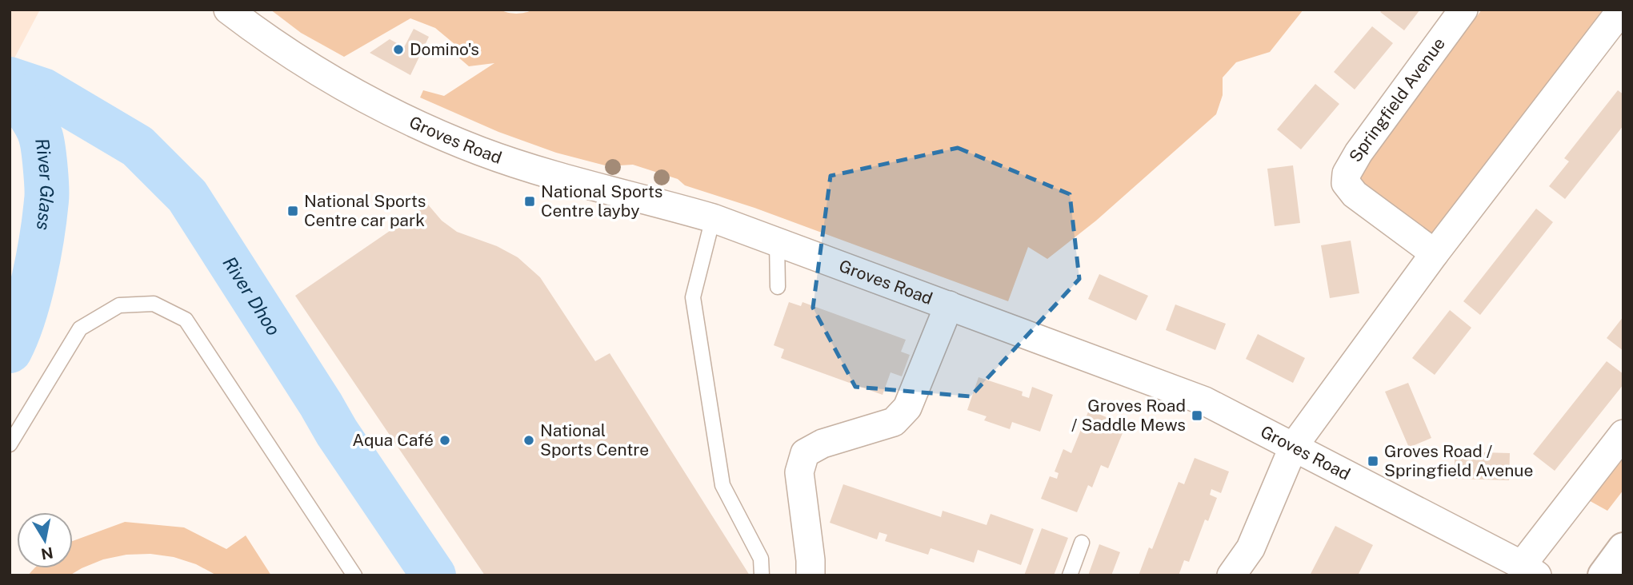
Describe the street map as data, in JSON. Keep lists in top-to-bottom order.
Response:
{
  "streets": {
    "street": ["Springfield Avenue", "Groves Road"]
  },
  "water": ["River Glass", "River Dhoo"],
  "places": {
    "other": ["Domino's", "Aqua Café", "National Sports Centre"],
    "transit": [
      "National Sports Centre layby",
      "National Sports Centre car park",
      "Groves Road / Saddle Mews",
      "Groves Road / Springfield Avenue"
    ]
  },
  "north": "bottom"
}
